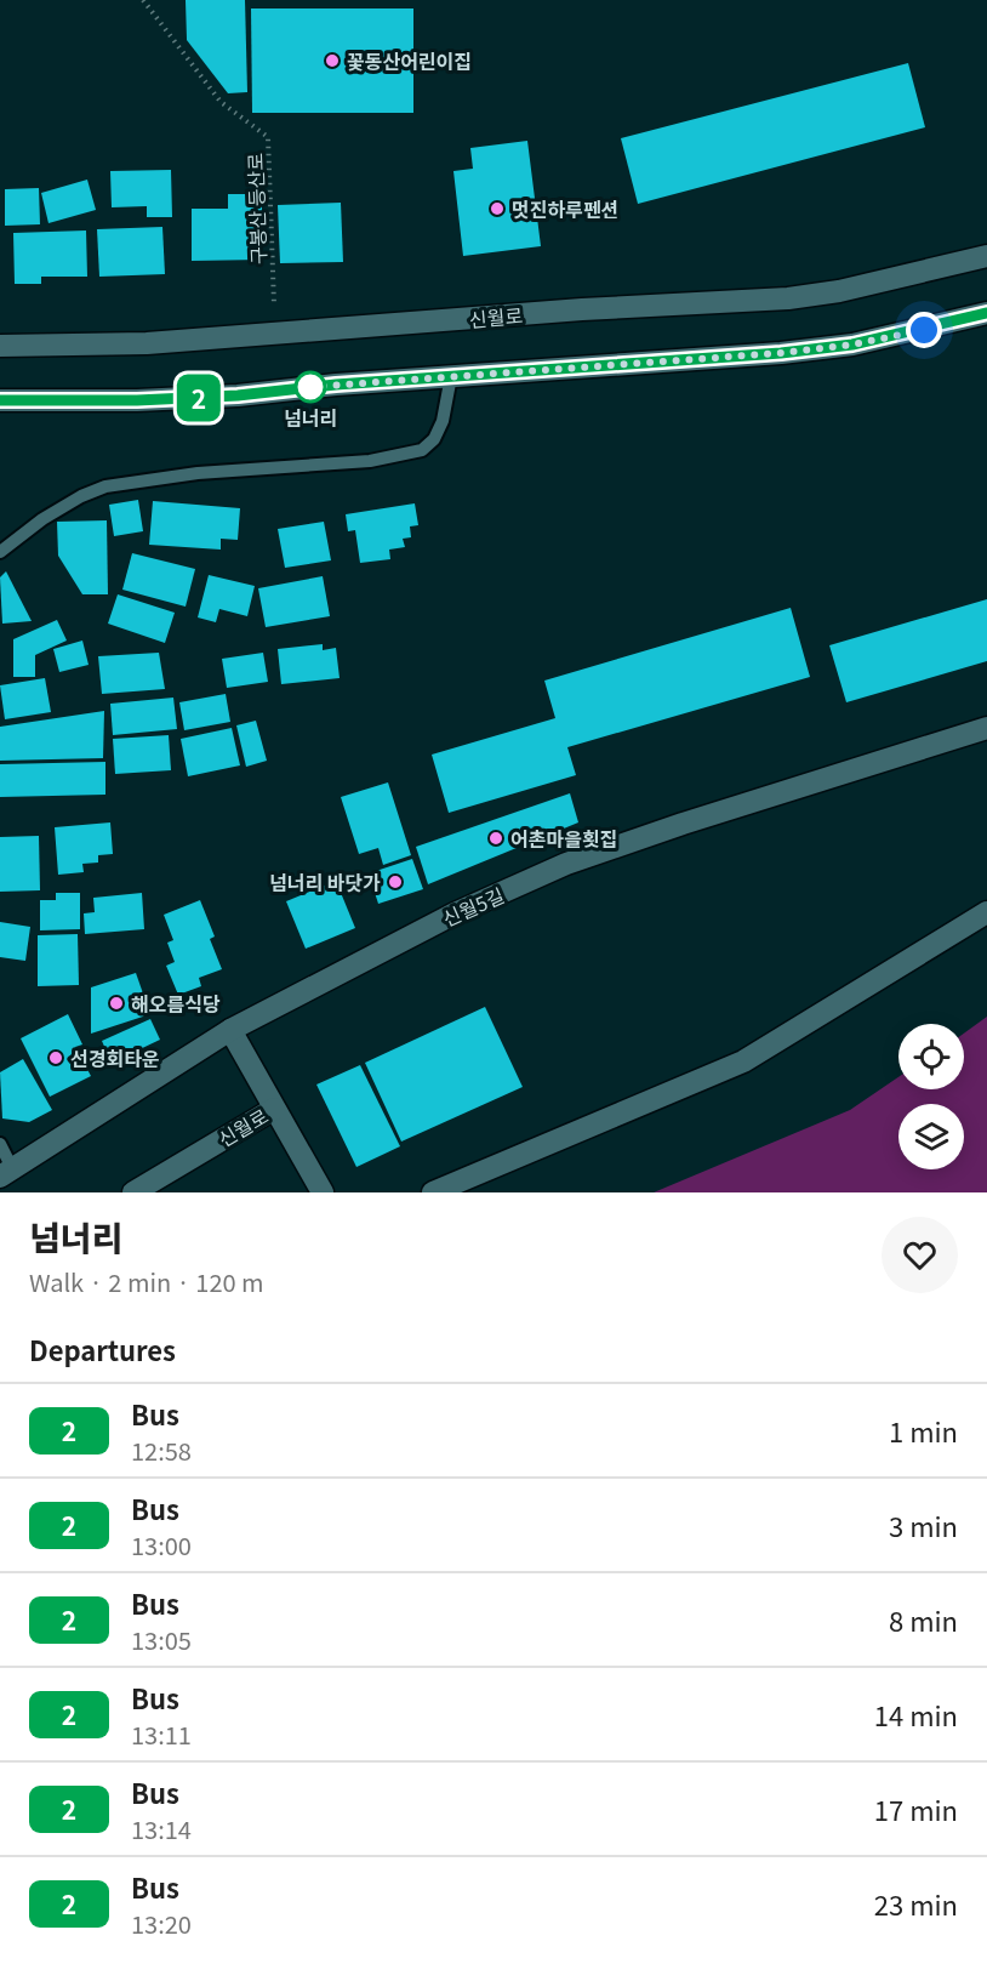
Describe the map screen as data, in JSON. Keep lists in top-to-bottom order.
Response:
{
  "streets": {
    "street": ["신월로", "신월5길"],
    "path": ["구봉산 등산로"]
  },
  "crossings": [
    ["구봉산 등산로", "신월로"],
    ["신월로", "신월5길"]
  ],
  "places": [
    "꽃동산어린이집",
    "멋진하루펜션",
    "넘너리",
    "어촌마을횟집",
    "넘너리 바닷가",
    "해오름식당",
    "선경회타운"
  ],
  "lines": ["bus line 2"],
  "page": {
    "on_map": "2",
    "heading": [
      ["넘너리", "Walk · 2 min · 120 m"],
      "Departures"
    ],
    "list": [
      {
        "mark": "2",
        "name": "Bus",
        "note": "12:58",
        "value": "1 min"
      },
      {
        "mark": "2",
        "name": "Bus",
        "note": "13:00",
        "value": "3 min"
      },
      {
        "mark": "2",
        "name": "Bus",
        "note": "13:05",
        "value": "8 min"
      },
      {
        "mark": "2",
        "name": "Bus",
        "note": "13:11",
        "value": "14 min"
      },
      {
        "mark": "2",
        "name": "Bus",
        "note": "13:14",
        "value": "17 min"
      },
      {
        "mark": "2",
        "name": "Bus",
        "note": "13:20",
        "value": "23 min"
      }
    ]
  }
}
